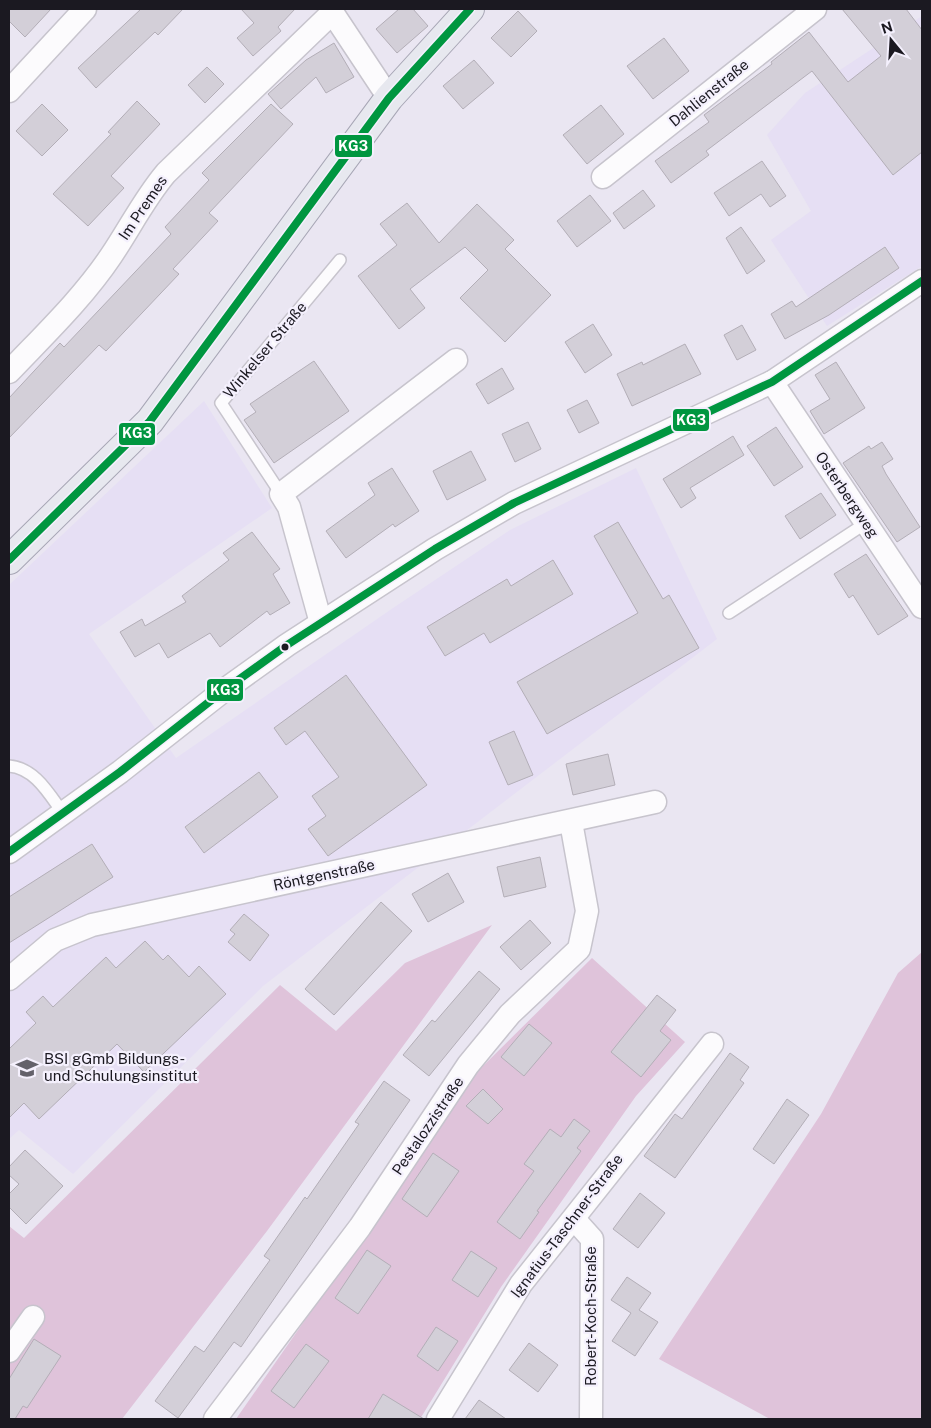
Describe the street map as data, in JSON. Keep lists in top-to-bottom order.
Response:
{
  "streets": {
    "street": [
      "Dahlienstraße",
      "Im Premes",
      "Winkelser Straße",
      "Osterbergweg",
      "Röntgenstraße",
      "Pestalozzistraße",
      "Ignatius-Taschner-Straße",
      "Robert-Koch-Straße"
    ]
  },
  "crossings": [
    ["Röntgenstraße", "Pestalozzistraße"],
    ["Ignatius-Taschner-Straße", "Robert-Koch-Straße"]
  ],
  "places": {
    "school or university": ["BSI gGmb Bildungs- und Schulungsinstitut"]
  },
  "lines": ["transit line KG3"],
  "north": "top"
}
